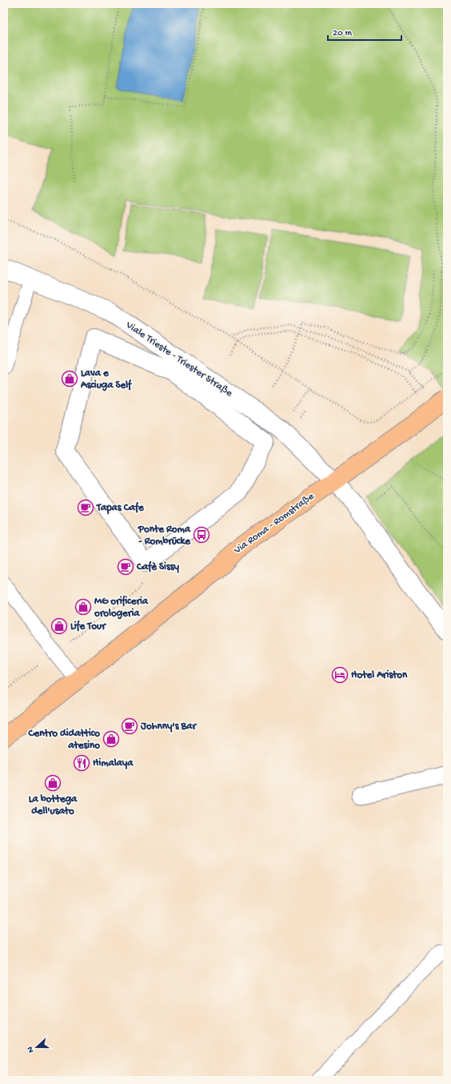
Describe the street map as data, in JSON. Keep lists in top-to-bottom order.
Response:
{
  "streets": {
    "main road": ["Via Roma - Romstraße"],
    "street": ["Viale Trieste - Triester Straße"]
  },
  "crossings": [
    ["Viale Trieste - Triester Straße", "Via Roma - Romstraße"]
  ],
  "places": {
    "shop": [
      "Lava e Asciuga Self",
      "MG orificeria orologeria",
      "Life Tour",
      "Centro didattico atesino",
      "La bottega dell'usato"
    ],
    "cafe": ["Tapas Cafe", "Cafè Sissy", "Johnny's Bar"],
    "bus stop": ["Ponte Roma - Rombrücke"],
    "hotel": ["Hotel Ariston"],
    "restaurant": ["Himalaya"]
  },
  "scale_bar": "20 m",
  "north": "left"
}
